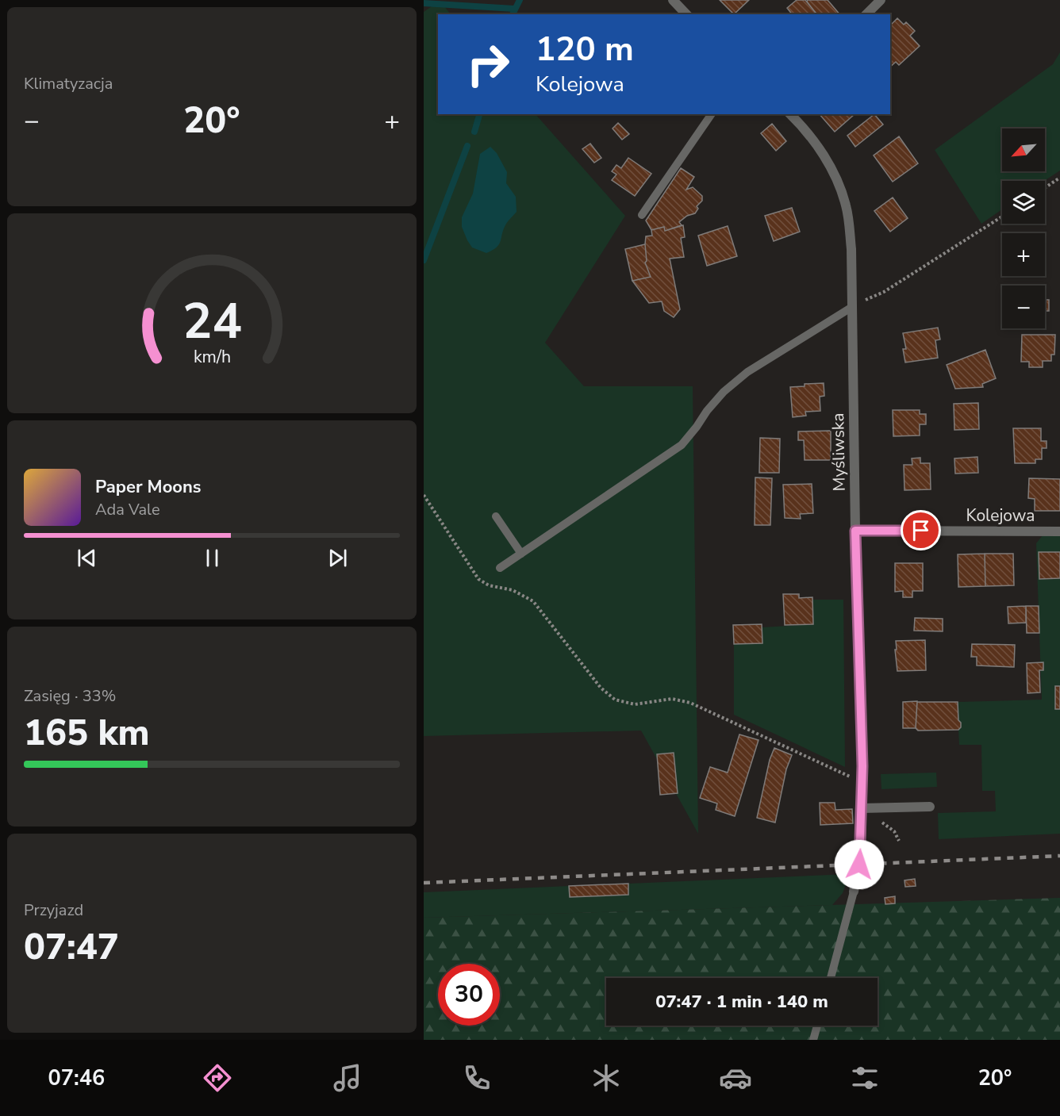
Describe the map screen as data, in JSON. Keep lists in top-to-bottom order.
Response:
{
  "streets": {
    "street": ["Myśliwska", "Kolejowa"]
  },
  "crossings": [
    ["Myśliwska", "Kolejowa"]
  ],
  "north": "bottom left",
  "page": {
    "tile": [
      "Klimatyzacja",
      ["Zasięg · 33%", "165 km"],
      ["Przyjazd", "07:47"]
    ],
    "turn": ["120 m", "Kolejowa"],
    "heat": ["−", "20°", "+"],
    "map_buttons": ["+", "−"],
    "song": ["Paper Moons", "Ada Vale"],
    "limit": "30",
    "trip": "07:47 · 1 min · 140 m",
    "tabs": ["07:46", "20°"],
    "gauge": ["24", "km/h"]
  }
}
